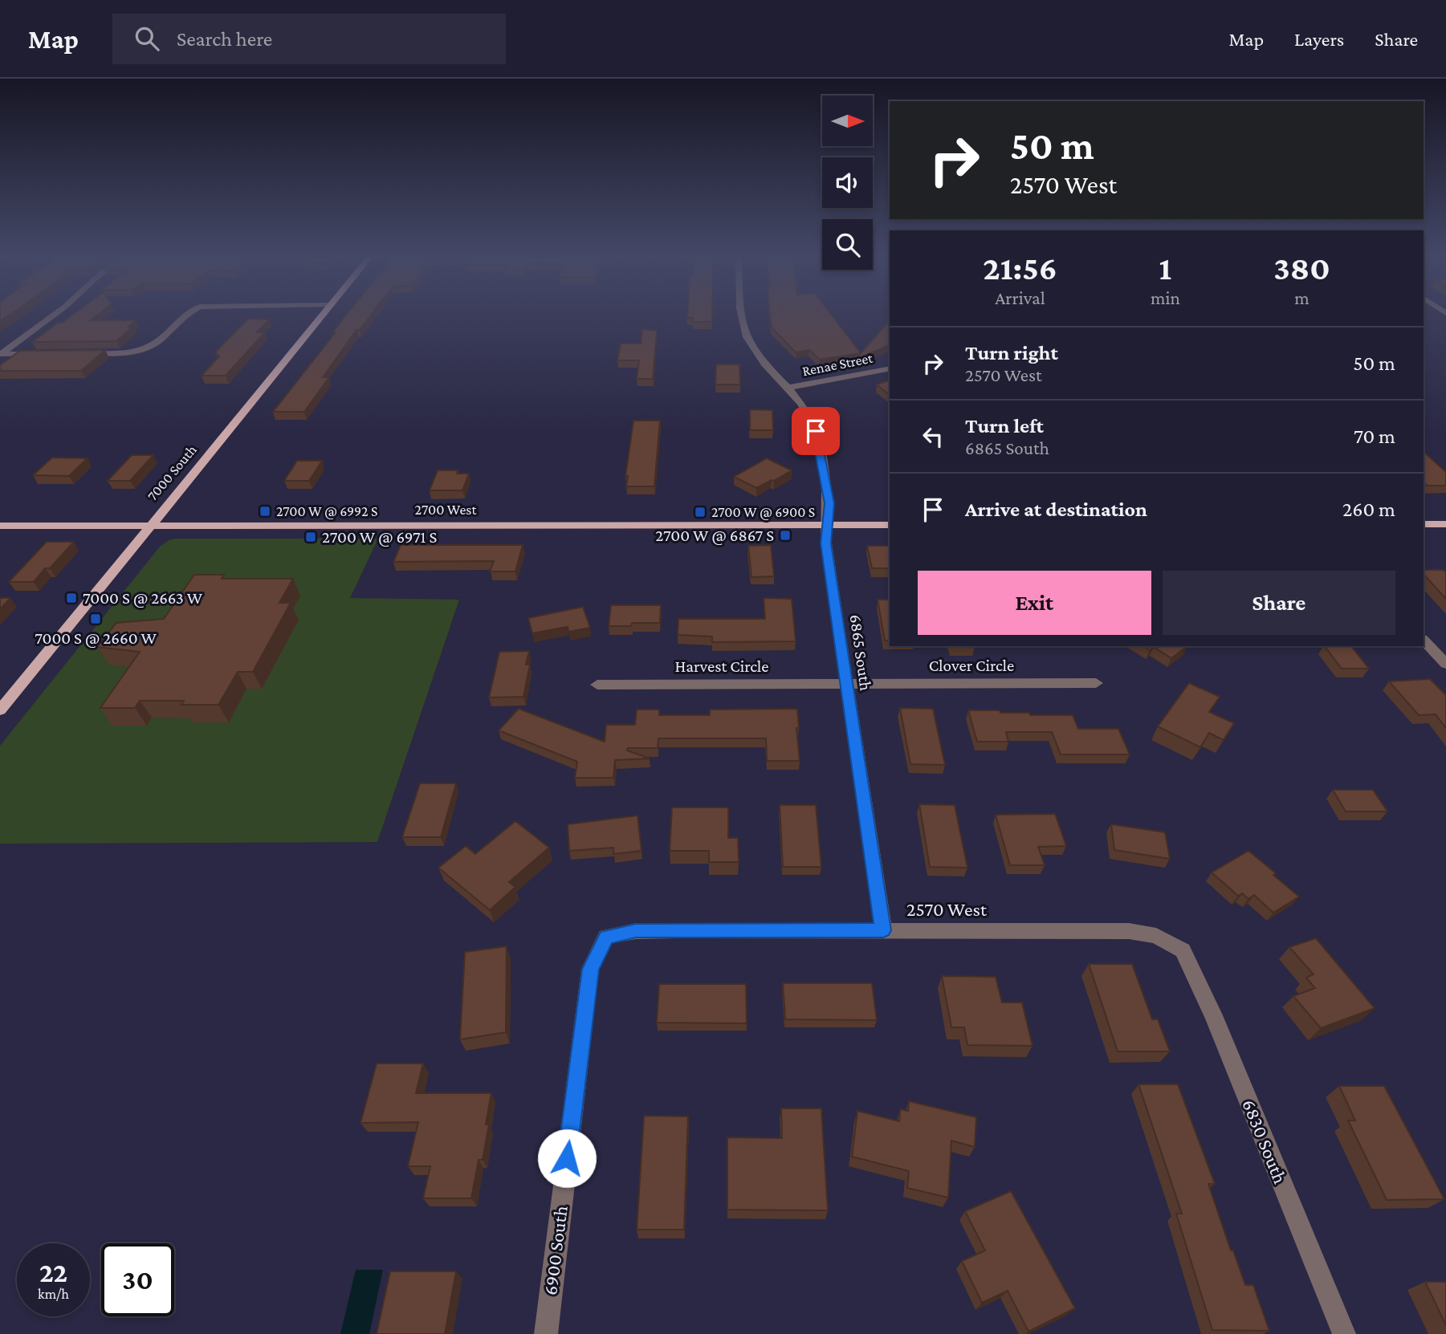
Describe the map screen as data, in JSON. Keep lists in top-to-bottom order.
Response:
{
  "streets": {
    "main road": ["7000 South", "2700 West"],
    "street": [
      "Renae Street",
      "6865 South",
      "Clover Circle",
      "Harvest Circle",
      "2570 West",
      "6830 South",
      "6900 South"
    ]
  },
  "crossings": [
    ["Renae Street", "6865 South"],
    ["7000 South", "2700 West"],
    ["2700 West", "6865 South"],
    ["6865 South", "Clover Circle"],
    ["6865 South", "Harvest Circle"],
    ["6865 South", "2570 West"],
    ["Clover Circle", "Harvest Circle"],
    ["2570 West", "6830 South"],
    ["2570 West", "6900 South"]
  ],
  "places": {
    "transit": [
      "2700 W @ 6992 S",
      "2700 W @ 6900 S",
      "2700 W @ 6867 S",
      "2700 W @ 6971 S",
      "7000 S @ 2663 W",
      "7000 S @ 2660 W"
    ]
  },
  "north": "right",
  "page": {
    "header": "Map",
    "search": "Search here",
    "nav": ["Map", "Layers", "Share"],
    "turn": ["50 m", "2570 West"],
    "eta": [
      "21:56",
      "Arrival",
      "1",
      "min",
      "380",
      "m"
    ],
    "list": [
      {
        "name": "Turn right",
        "note": "2570 West",
        "value": "50 m"
      },
      {
        "name": "Turn left",
        "note": "6865 South",
        "value": "70 m"
      },
      {
        "name": "Arrive at destination",
        "value": "260 m"
      }
    ],
    "buttons": ["Exit", "Share"],
    "speed": "22 km/h",
    "limit": "30"
  }
}
